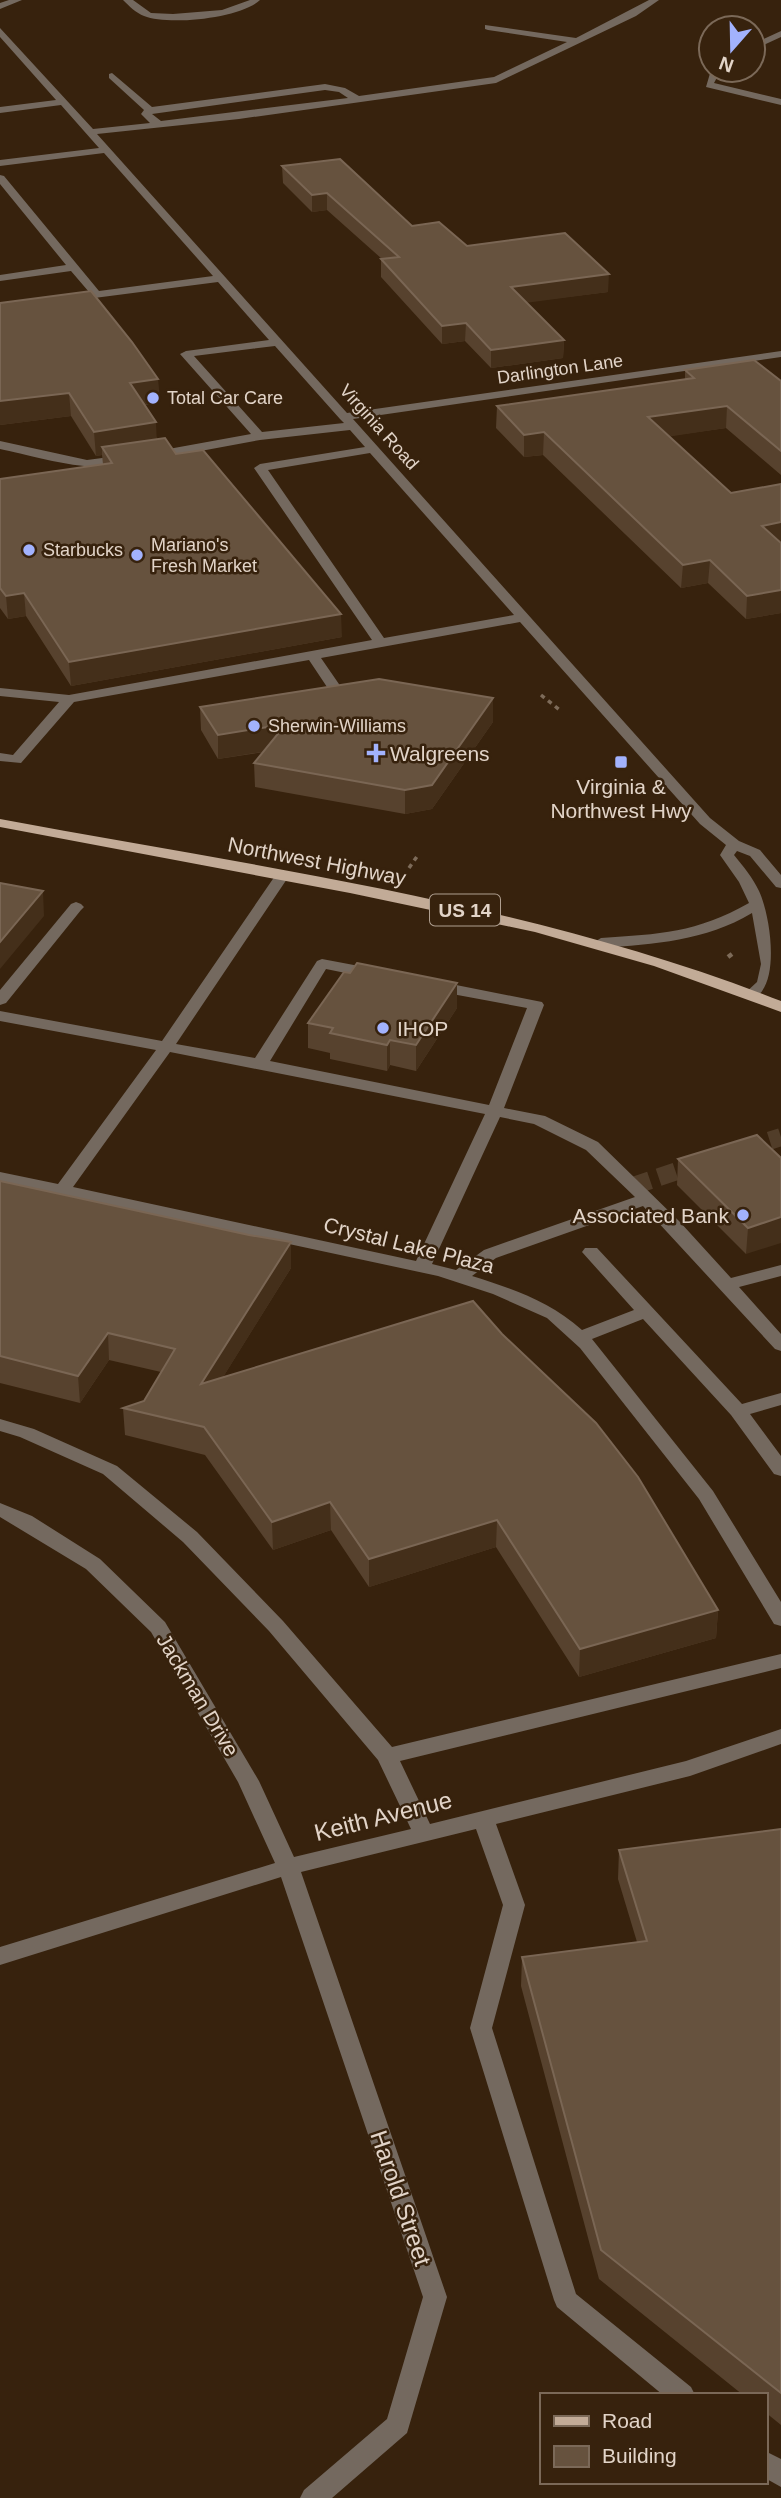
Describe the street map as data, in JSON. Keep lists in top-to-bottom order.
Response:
{
  "streets": {
    "main road": ["Northwest Highway", "US 14"],
    "street": [
      "Darlington Lane",
      "Virginia Road",
      "Crystal Lake Plaza",
      "Jackman Drive",
      "Keith Avenue",
      "Harold Street"
    ]
  },
  "crossings": [
    ["Darlington Lane", "Virginia Road"],
    ["Jackman Drive", "Keith Avenue"],
    ["Jackman Drive", "Harold Street"],
    ["Keith Avenue", "Harold Street"]
  ],
  "places": {
    "other": [
      "Total Car Care",
      "Starbucks",
      "Mariano's Fresh Market",
      "Sherwin-Williams",
      "IHOP",
      "Associated Bank"
    ],
    "health": ["Walgreens"],
    "transit": ["Virginia & Northwest Hwy"]
  },
  "legend": ["Road", "Building"],
  "north": "bottom"
}
